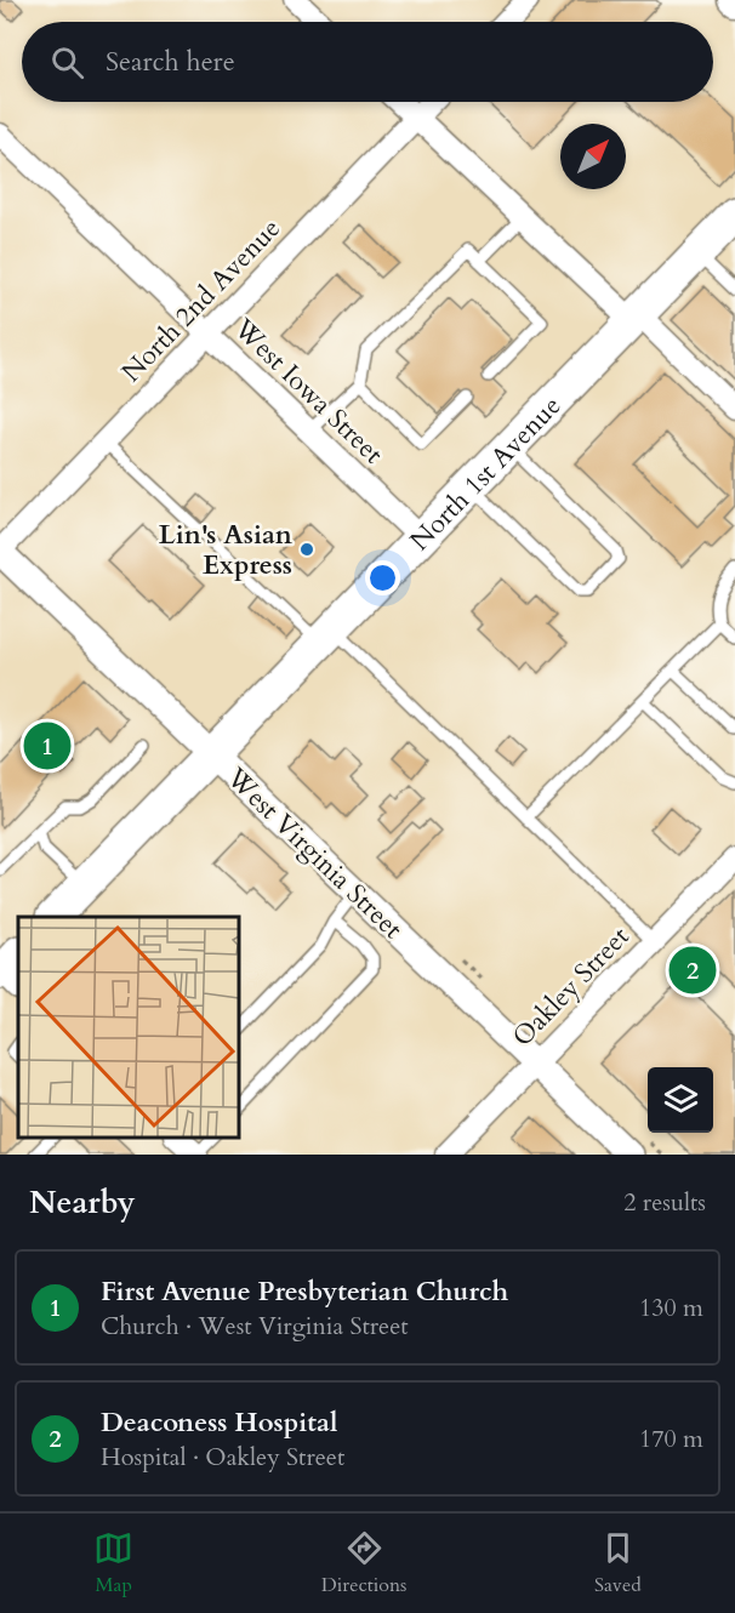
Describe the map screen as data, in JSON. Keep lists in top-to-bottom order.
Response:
{
  "streets": {
    "main road": ["North 1st Avenue"],
    "street": [
      "North 2nd Avenue",
      "West Iowa Street",
      "West Virginia Street",
      "Oakley Street"
    ]
  },
  "crossings": [
    ["North 2nd Avenue", "West Iowa Street"],
    ["North 2nd Avenue", "West Virginia Street"],
    ["West Iowa Street", "North 1st Avenue"],
    ["North 1st Avenue", "West Virginia Street"],
    ["West Virginia Street", "Oakley Street"]
  ],
  "places": ["Lin's Asian Express"],
  "north": "top right",
  "page": {
    "search": "Search here",
    "pins": ["1", "2"],
    "heading": ["Nearby", "2 results"],
    "list": [
      {
        "mark": "1",
        "name": "First Avenue Presbyterian Church",
        "note": "Church · West Virginia Street",
        "value": "130 m"
      },
      {
        "mark": "2",
        "name": "Deaconess Hospital",
        "note": "Hospital · Oakley Street",
        "value": "170 m"
      }
    ],
    "nav": ["Map", "Directions", "Saved"]
  }
}
